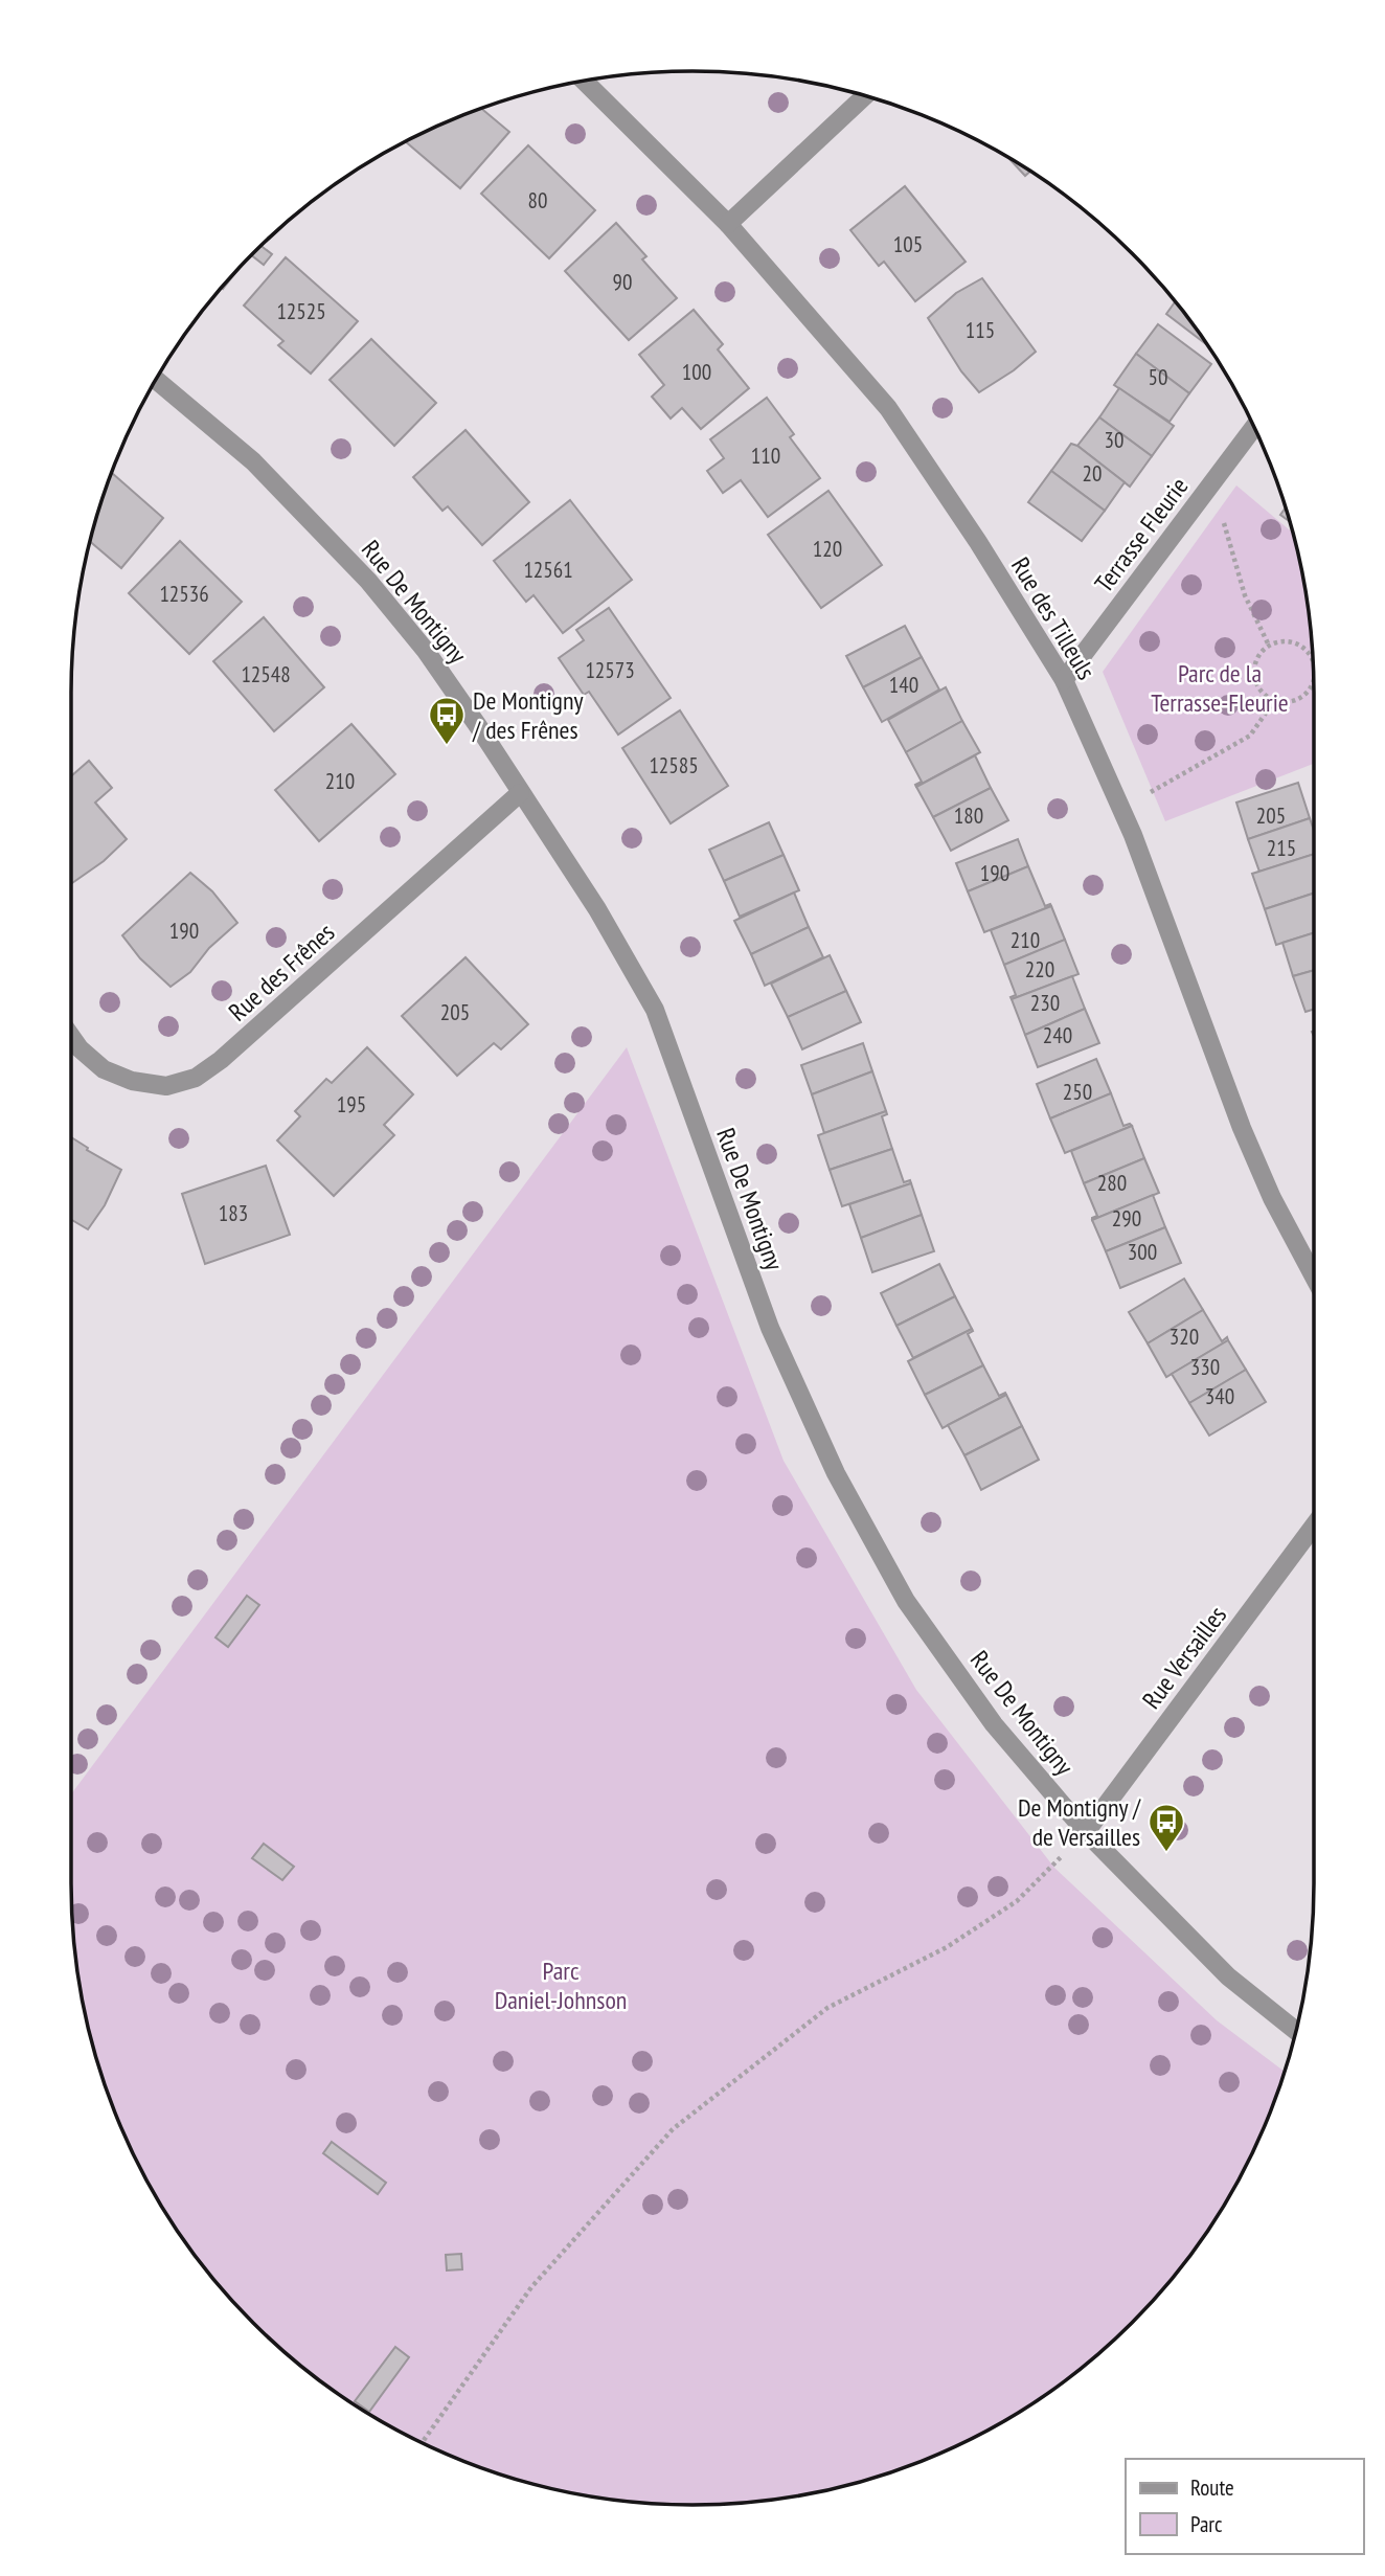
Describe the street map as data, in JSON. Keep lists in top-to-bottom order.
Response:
{
  "streets": {
    "street": [
      "Terrasse Fleurie",
      "Rue De Montigny",
      "Rue des Tilleuls",
      "Rue des Frênes",
      "Rue Versailles"
    ]
  },
  "crossings": [
    ["Terrasse Fleurie", "Rue des Tilleuls"],
    ["Rue De Montigny", "Rue des Frênes"],
    ["Rue De Montigny", "Rue Versailles"]
  ],
  "parks": ["Parc de la Terrasse-Fleurie", "Parc Daniel-Johnson"],
  "places": {
    "bus stop": ["De Montigny / des Frênes", "De Montigny / de Versailles"]
  },
  "house_numbers": [
    "80",
    "105",
    "90",
    "12525",
    "115",
    "100",
    "50",
    "30",
    "110",
    "20",
    "120",
    "12561",
    "12536",
    "12573",
    "12548",
    "140",
    "12585",
    "210",
    "180",
    "205",
    "215",
    "190",
    "190",
    "210",
    "220",
    "230",
    "205",
    "240",
    "250",
    "195",
    "280",
    "183",
    "290",
    "300",
    "320",
    "330",
    "340"
  ],
  "legend": ["Route", "Parc"]
}
